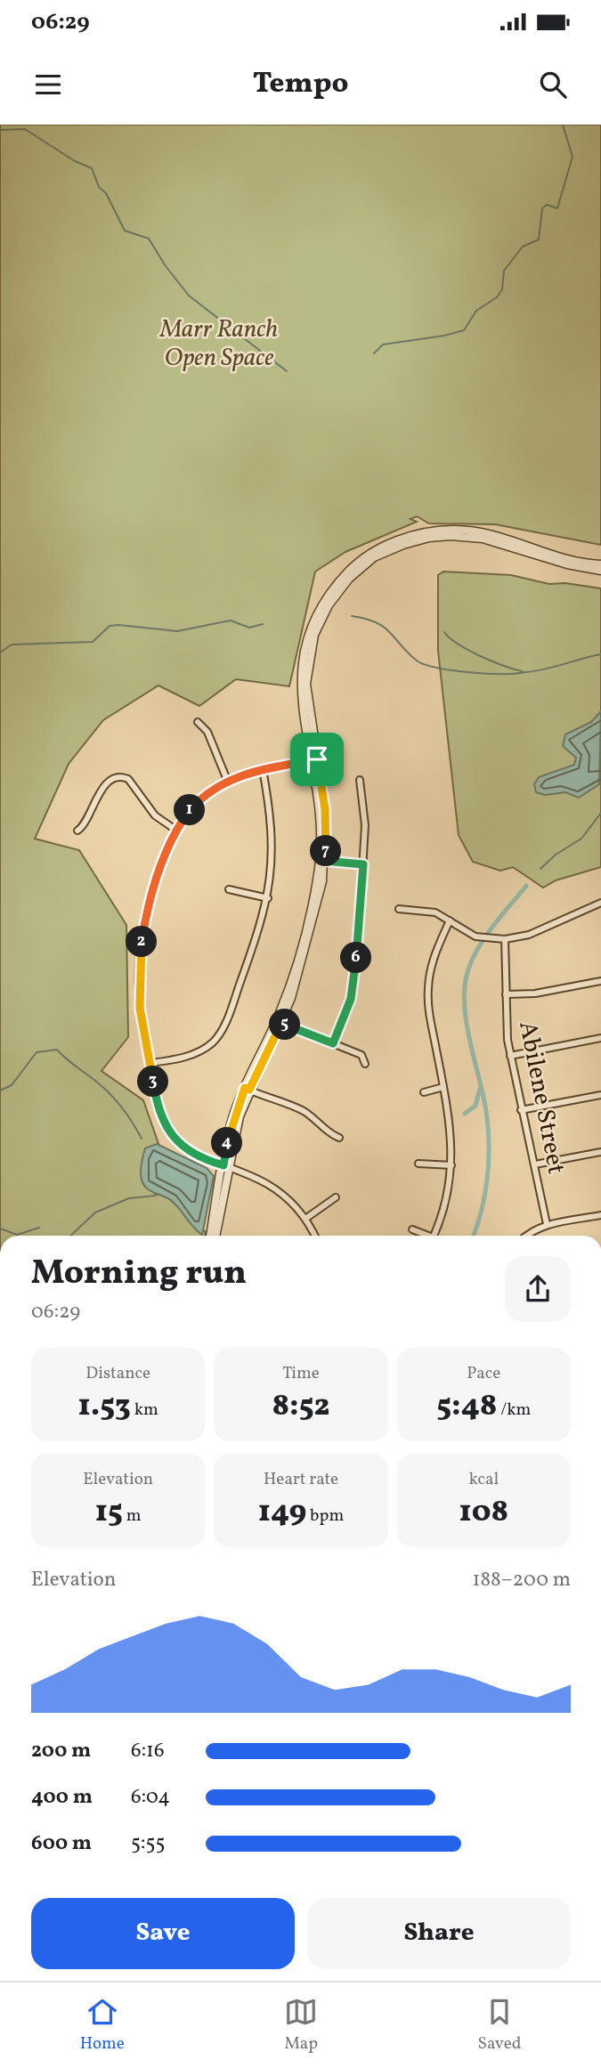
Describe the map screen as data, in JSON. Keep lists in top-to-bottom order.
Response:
{
  "streets": {
    "street": ["Abilene Street"]
  },
  "parks": ["Marr Ranch Open Space"],
  "page": {
    "status": "06:29",
    "header": "Tempo",
    "pins": [
      "1",
      "7",
      "2",
      "6",
      "5",
      "3",
      "4"
    ],
    "heading": ["Morning run", "06:29"],
    "stats": [
      ["Distance", "1.53 km"],
      ["Time", "8:52"],
      ["Pace", "5:48 /km"],
      ["Elevation", "15 m"],
      ["Heart rate", "149 bpm"],
      ["kcal", "108"]
    ],
    "chart": ["Elevation", "188–200 m"],
    "list": [
      {
        "name": "200 m",
        "note": "6:16"
      },
      {
        "name": "400 m",
        "note": "6:04"
      },
      {
        "name": "600 m",
        "note": "5:55"
      }
    ],
    "buttons": ["Save", "Share"],
    "tabs": ["Home", "Map", "Saved"]
  }
}
